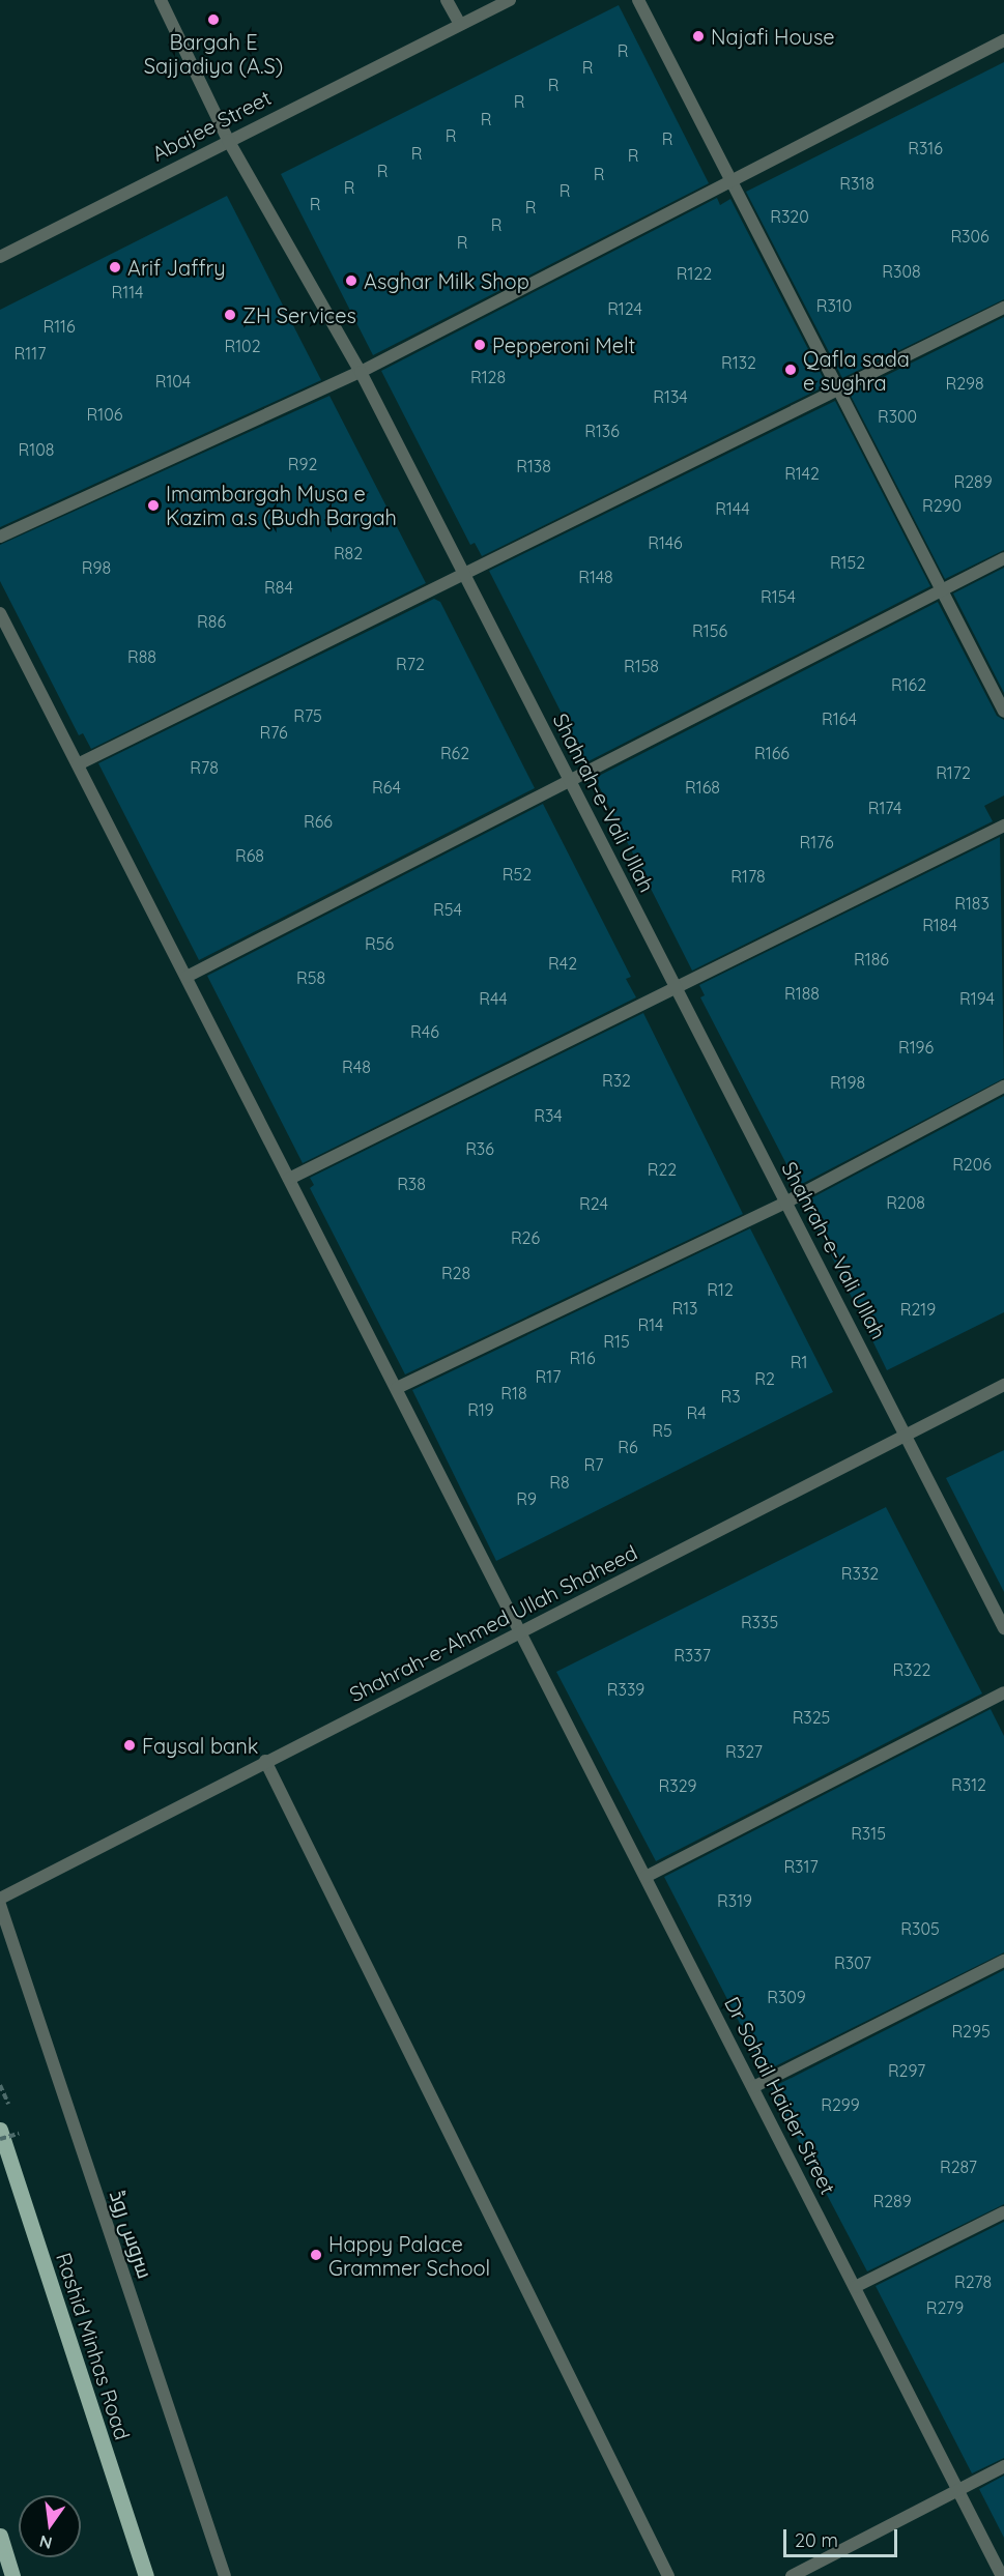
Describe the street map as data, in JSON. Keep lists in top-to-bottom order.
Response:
{
  "streets": {
    "main road": ["Rashid Minhas Road"],
    "street": [
      "Abajee Street",
      "Shahrah-e-Vali Ullah",
      "Shahrah-e-Ahmed Ullah Shaheed",
      "Dr Sohail Haider Street",
      "سروس روڈ"
    ]
  },
  "crossings": [
    ["Abajee Street", "Shahrah-e-Vali Ullah"],
    ["Shahrah-e-Vali Ullah", "Shahrah-e-Ahmed Ullah Shaheed"],
    ["Shahrah-e-Ahmed Ullah Shaheed", "Dr Sohail Haider Street"]
  ],
  "places": [
    "Bargah E Sajjadiya (A.S)",
    "Najafi House",
    "Arif Jaffry",
    "Asghar Milk Shop",
    "ZH Services",
    "Pepperoni Melt",
    "Qafla sada e sughra",
    "Imambargah Musa e Kazim a.s (Budh Bargah",
    "Faysal bank",
    "Happy Palace Grammer School"
  ],
  "house_numbers": [
    "R",
    "R",
    "R",
    "R",
    "R",
    "R",
    "R",
    "R316",
    "R",
    "R",
    "R",
    "R",
    "R318",
    "R",
    "R",
    "R",
    "R",
    "R320",
    "R",
    "R306",
    "R",
    "R308",
    "R122",
    "R114",
    "R310",
    "R124",
    "R116",
    "R102",
    "R117",
    "R132",
    "R128",
    "R104",
    "R298",
    "R134",
    "R106",
    "R300",
    "R136",
    "R108",
    "R92",
    "R138",
    "R142",
    "R289",
    "R290",
    "R144",
    "R146",
    "R82",
    "R152",
    "R98",
    "R148",
    "R84",
    "R154",
    "R86",
    "R156",
    "R88",
    "R72",
    "R158",
    "R162",
    "R75",
    "R164",
    "R76",
    "R62",
    "R166",
    "R78",
    "R172",
    "R64",
    "R168",
    "R174",
    "R66",
    "R176",
    "R68",
    "R52",
    "R178",
    "R183",
    "R54",
    "R184",
    "R56",
    "R186",
    "R42",
    "R58",
    "R188",
    "R44",
    "R194",
    "R46",
    "R196",
    "R48",
    "R32",
    "R198",
    "R34",
    "R36",
    "R206",
    "R22",
    "R38",
    "R208",
    "R24",
    "R26",
    "R28",
    "R12",
    "R13",
    "R219",
    "R14",
    "R15",
    "R16",
    "R1",
    "R17",
    "R2",
    "R18",
    "R3",
    "R19",
    "R4",
    "R5",
    "R6",
    "R7",
    "R8",
    "R9",
    "R332",
    "R335",
    "R337",
    "R322",
    "R339",
    "R325",
    "R327",
    "R312",
    "R329",
    "R315",
    "R317",
    "R319",
    "R305",
    "R307",
    "R309",
    "R295",
    "R297",
    "R299",
    "R287",
    "R289",
    "R278",
    "R279"
  ],
  "scale_bar": "20 m",
  "north": "bottom"
}
